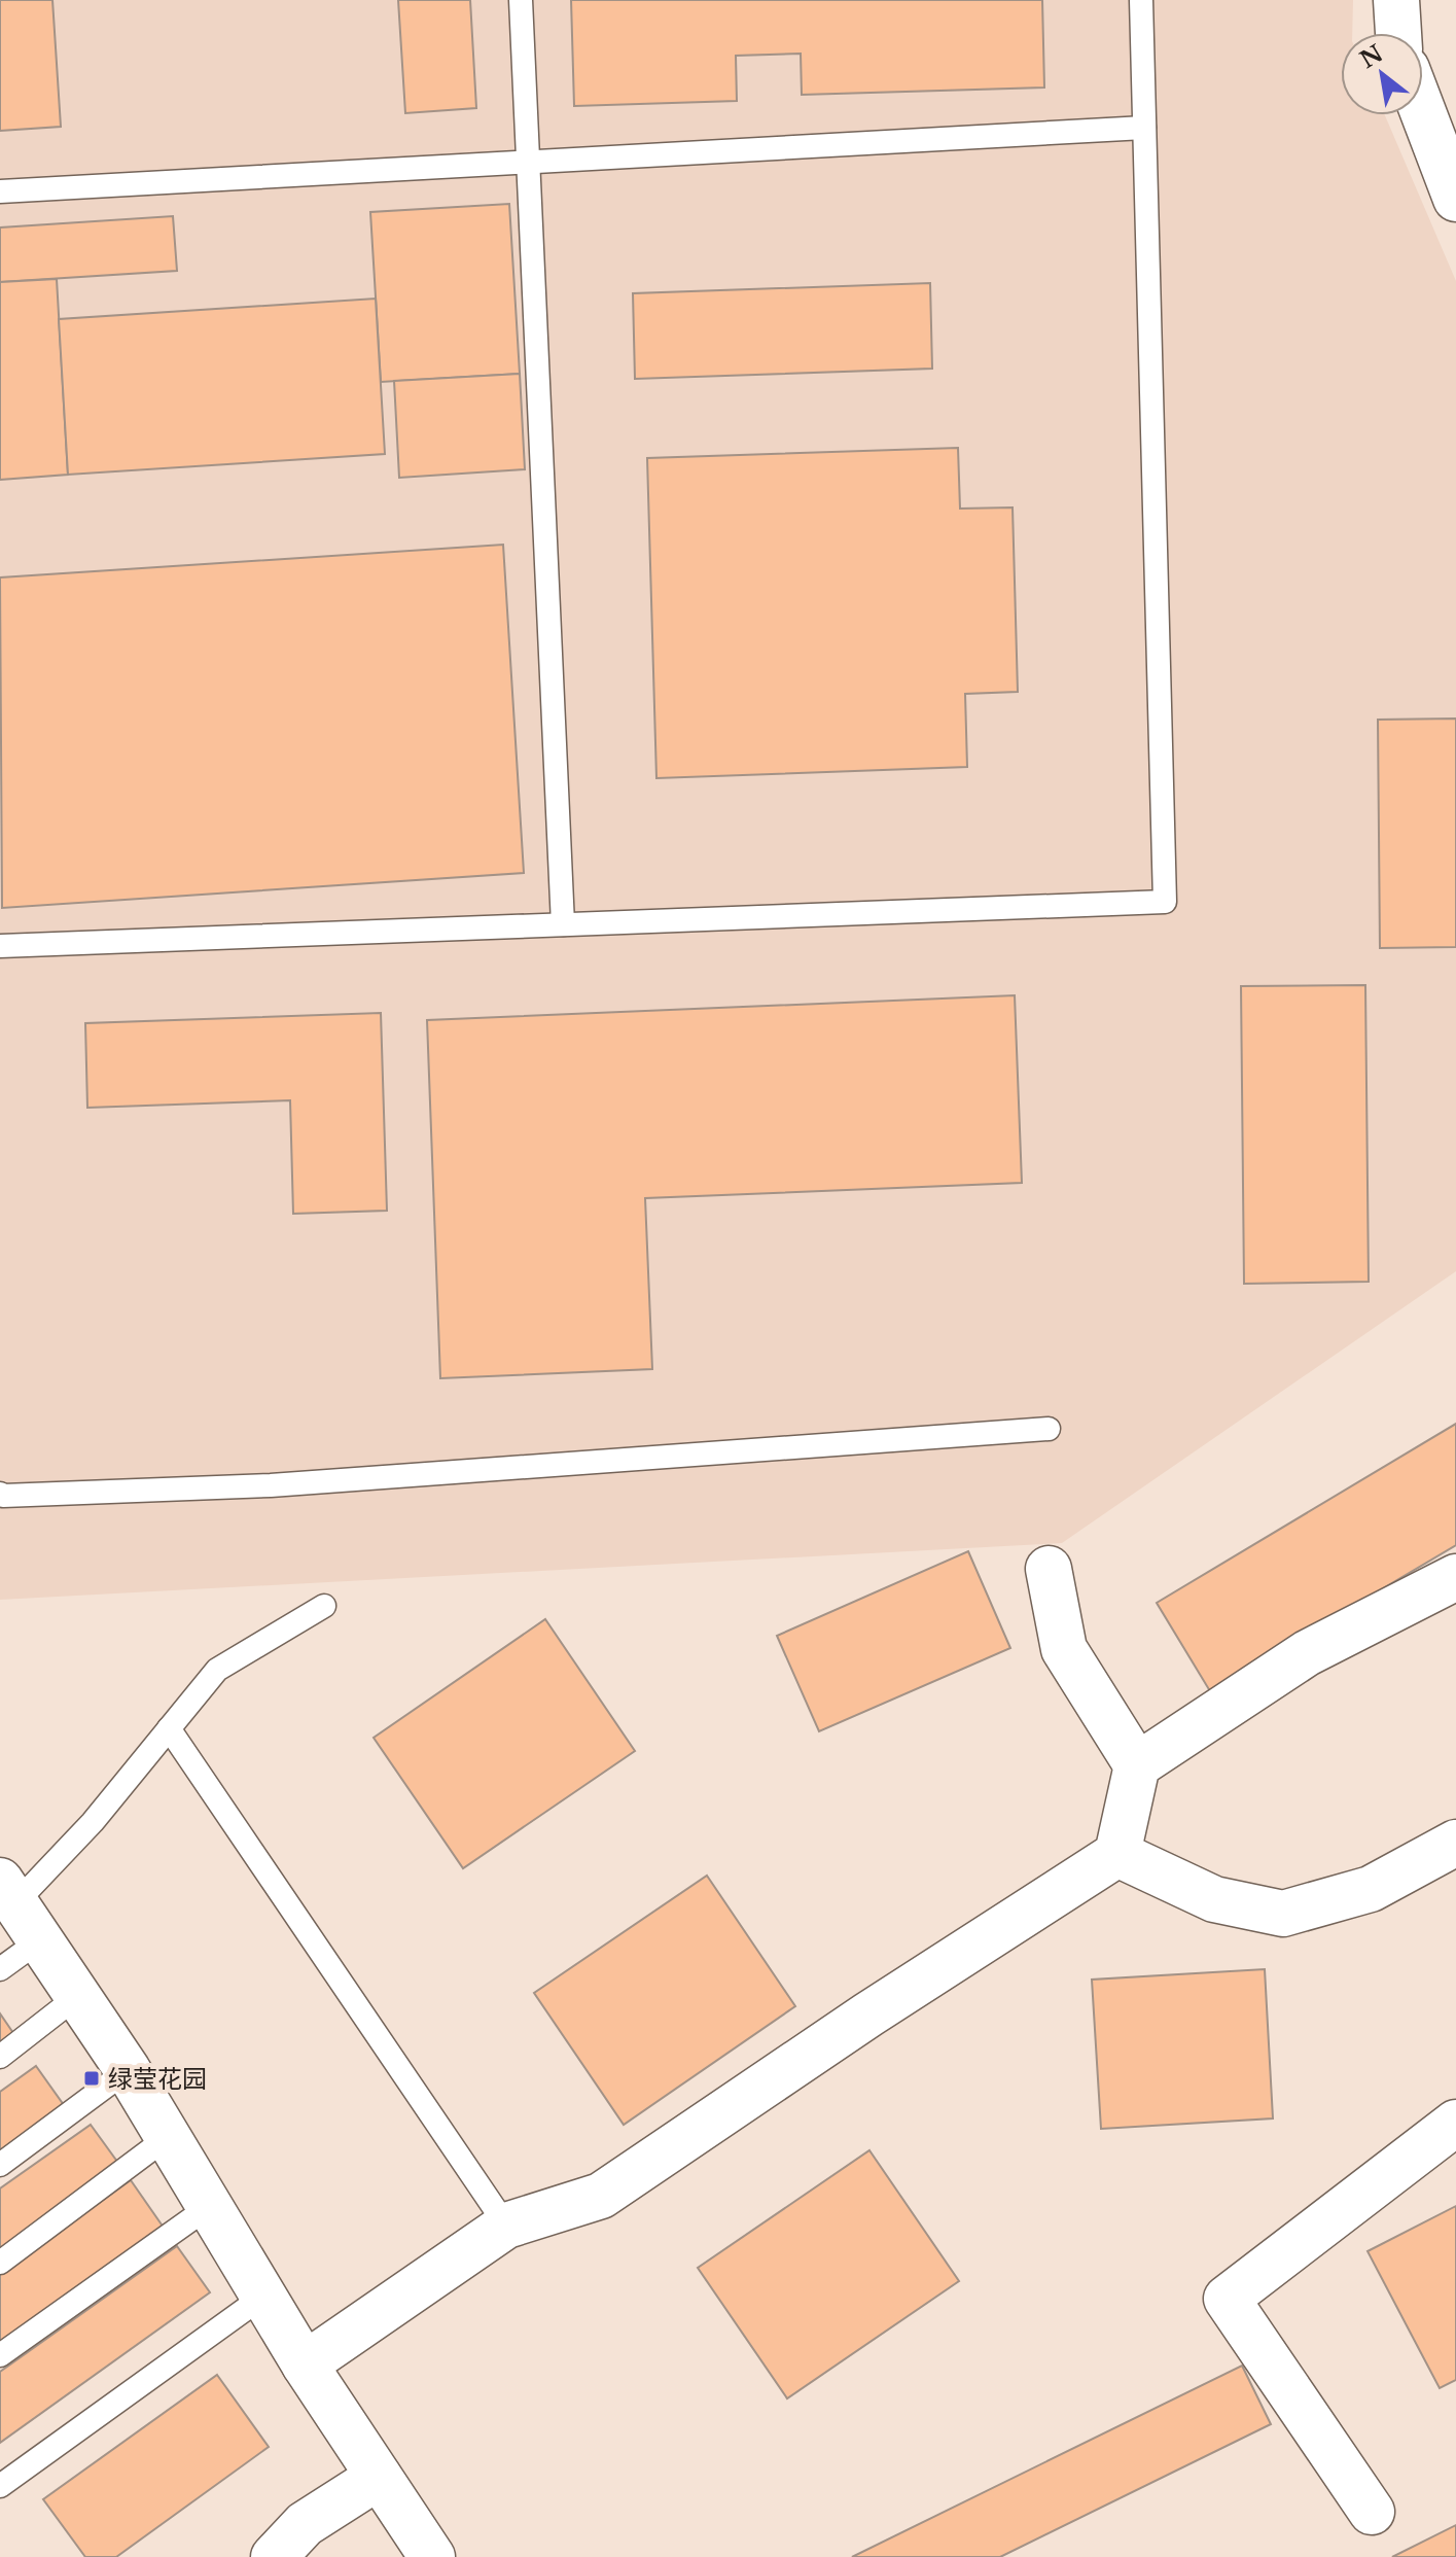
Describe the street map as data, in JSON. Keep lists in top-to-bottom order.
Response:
{
  "places": {
    "transit": ["绿莹花园"]
  },
  "north": "top left"
}
